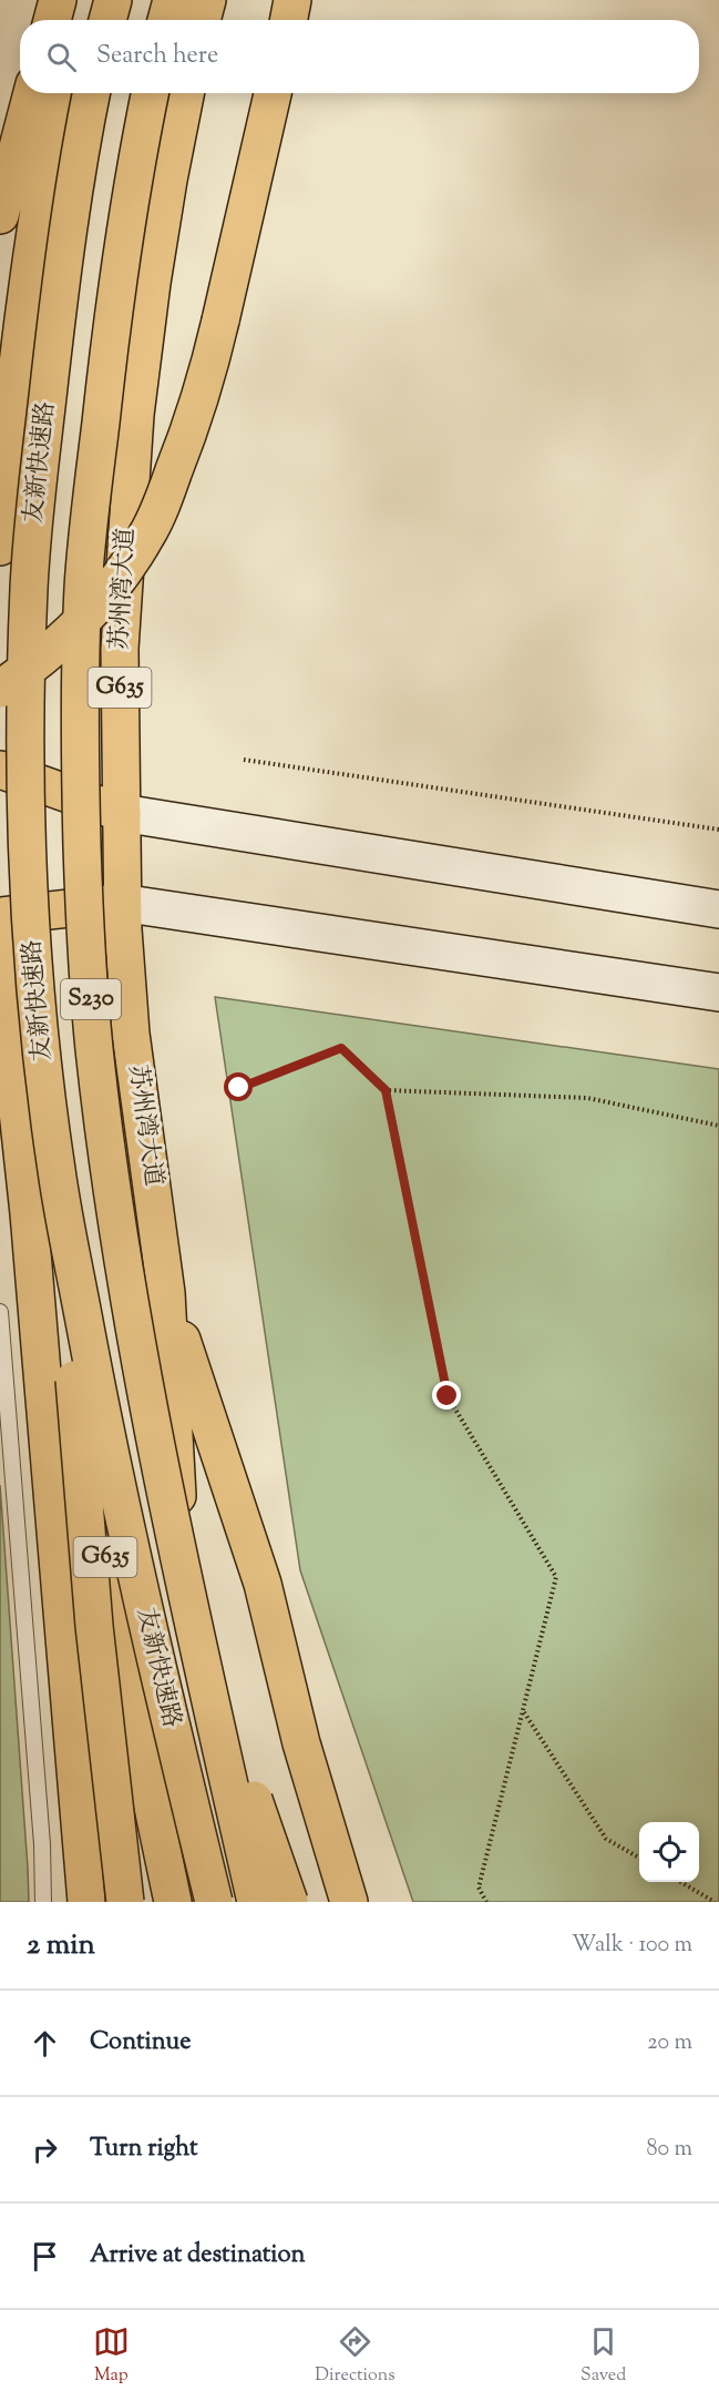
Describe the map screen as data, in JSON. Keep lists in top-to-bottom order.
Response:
{
  "streets": {
    "main road": [
      "友新快速路",
      "苏州湾大道",
      "G635",
      "S230"
    ]
  },
  "crossings": [
    ["苏州湾大道", "G635"]
  ],
  "page": {
    "search": "Search here",
    "heading": ["2 min", "Walk · 100 m"],
    "list": [
      ["Continue", "20 m"],
      ["Turn right", "80 m"],
      "Arrive at destination"
    ],
    "nav": ["Map", "Directions", "Saved"]
  }
}
